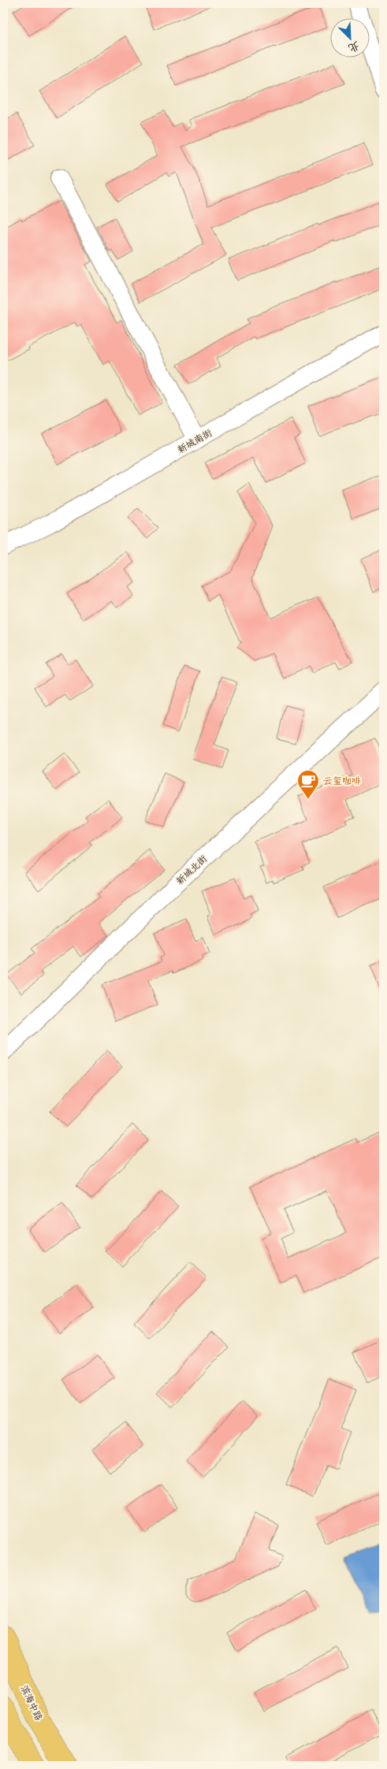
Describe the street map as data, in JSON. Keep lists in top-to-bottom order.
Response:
{
  "streets": {
    "main road": ["滨海中路"],
    "street": ["新城南街", "新城北街"]
  },
  "places": {
    "cafe": ["云玺咖啡"]
  },
  "north": "bottom right"
}
